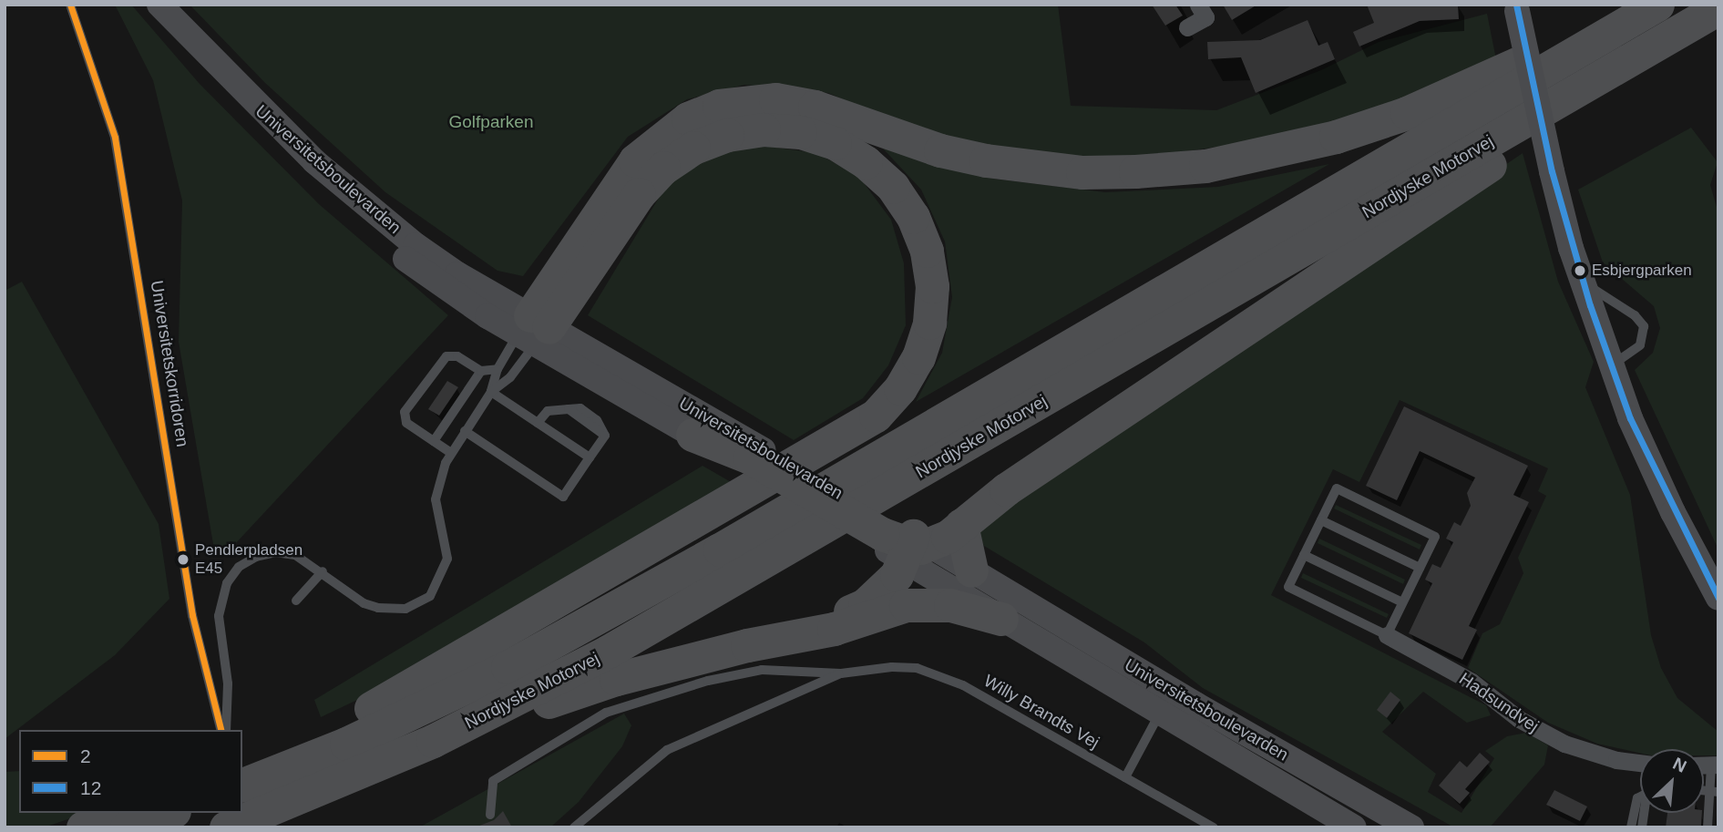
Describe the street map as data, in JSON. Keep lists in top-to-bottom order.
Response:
{
  "streets": {
    "highway": ["Nordjyske Motorvej"],
    "main road": ["Universitetsboulevarden"],
    "street": ["Hadsundvej"],
    "lane": ["Universitetskorridoren", "Willy Brandts Vej"]
  },
  "parks": ["Golfparken"],
  "places": ["Esbjergparken", "Pendlerpladsen E45"],
  "lines": ["transit line 2", "transit line 12"],
  "legend": ["2", "12"],
  "north": "top right"
}
